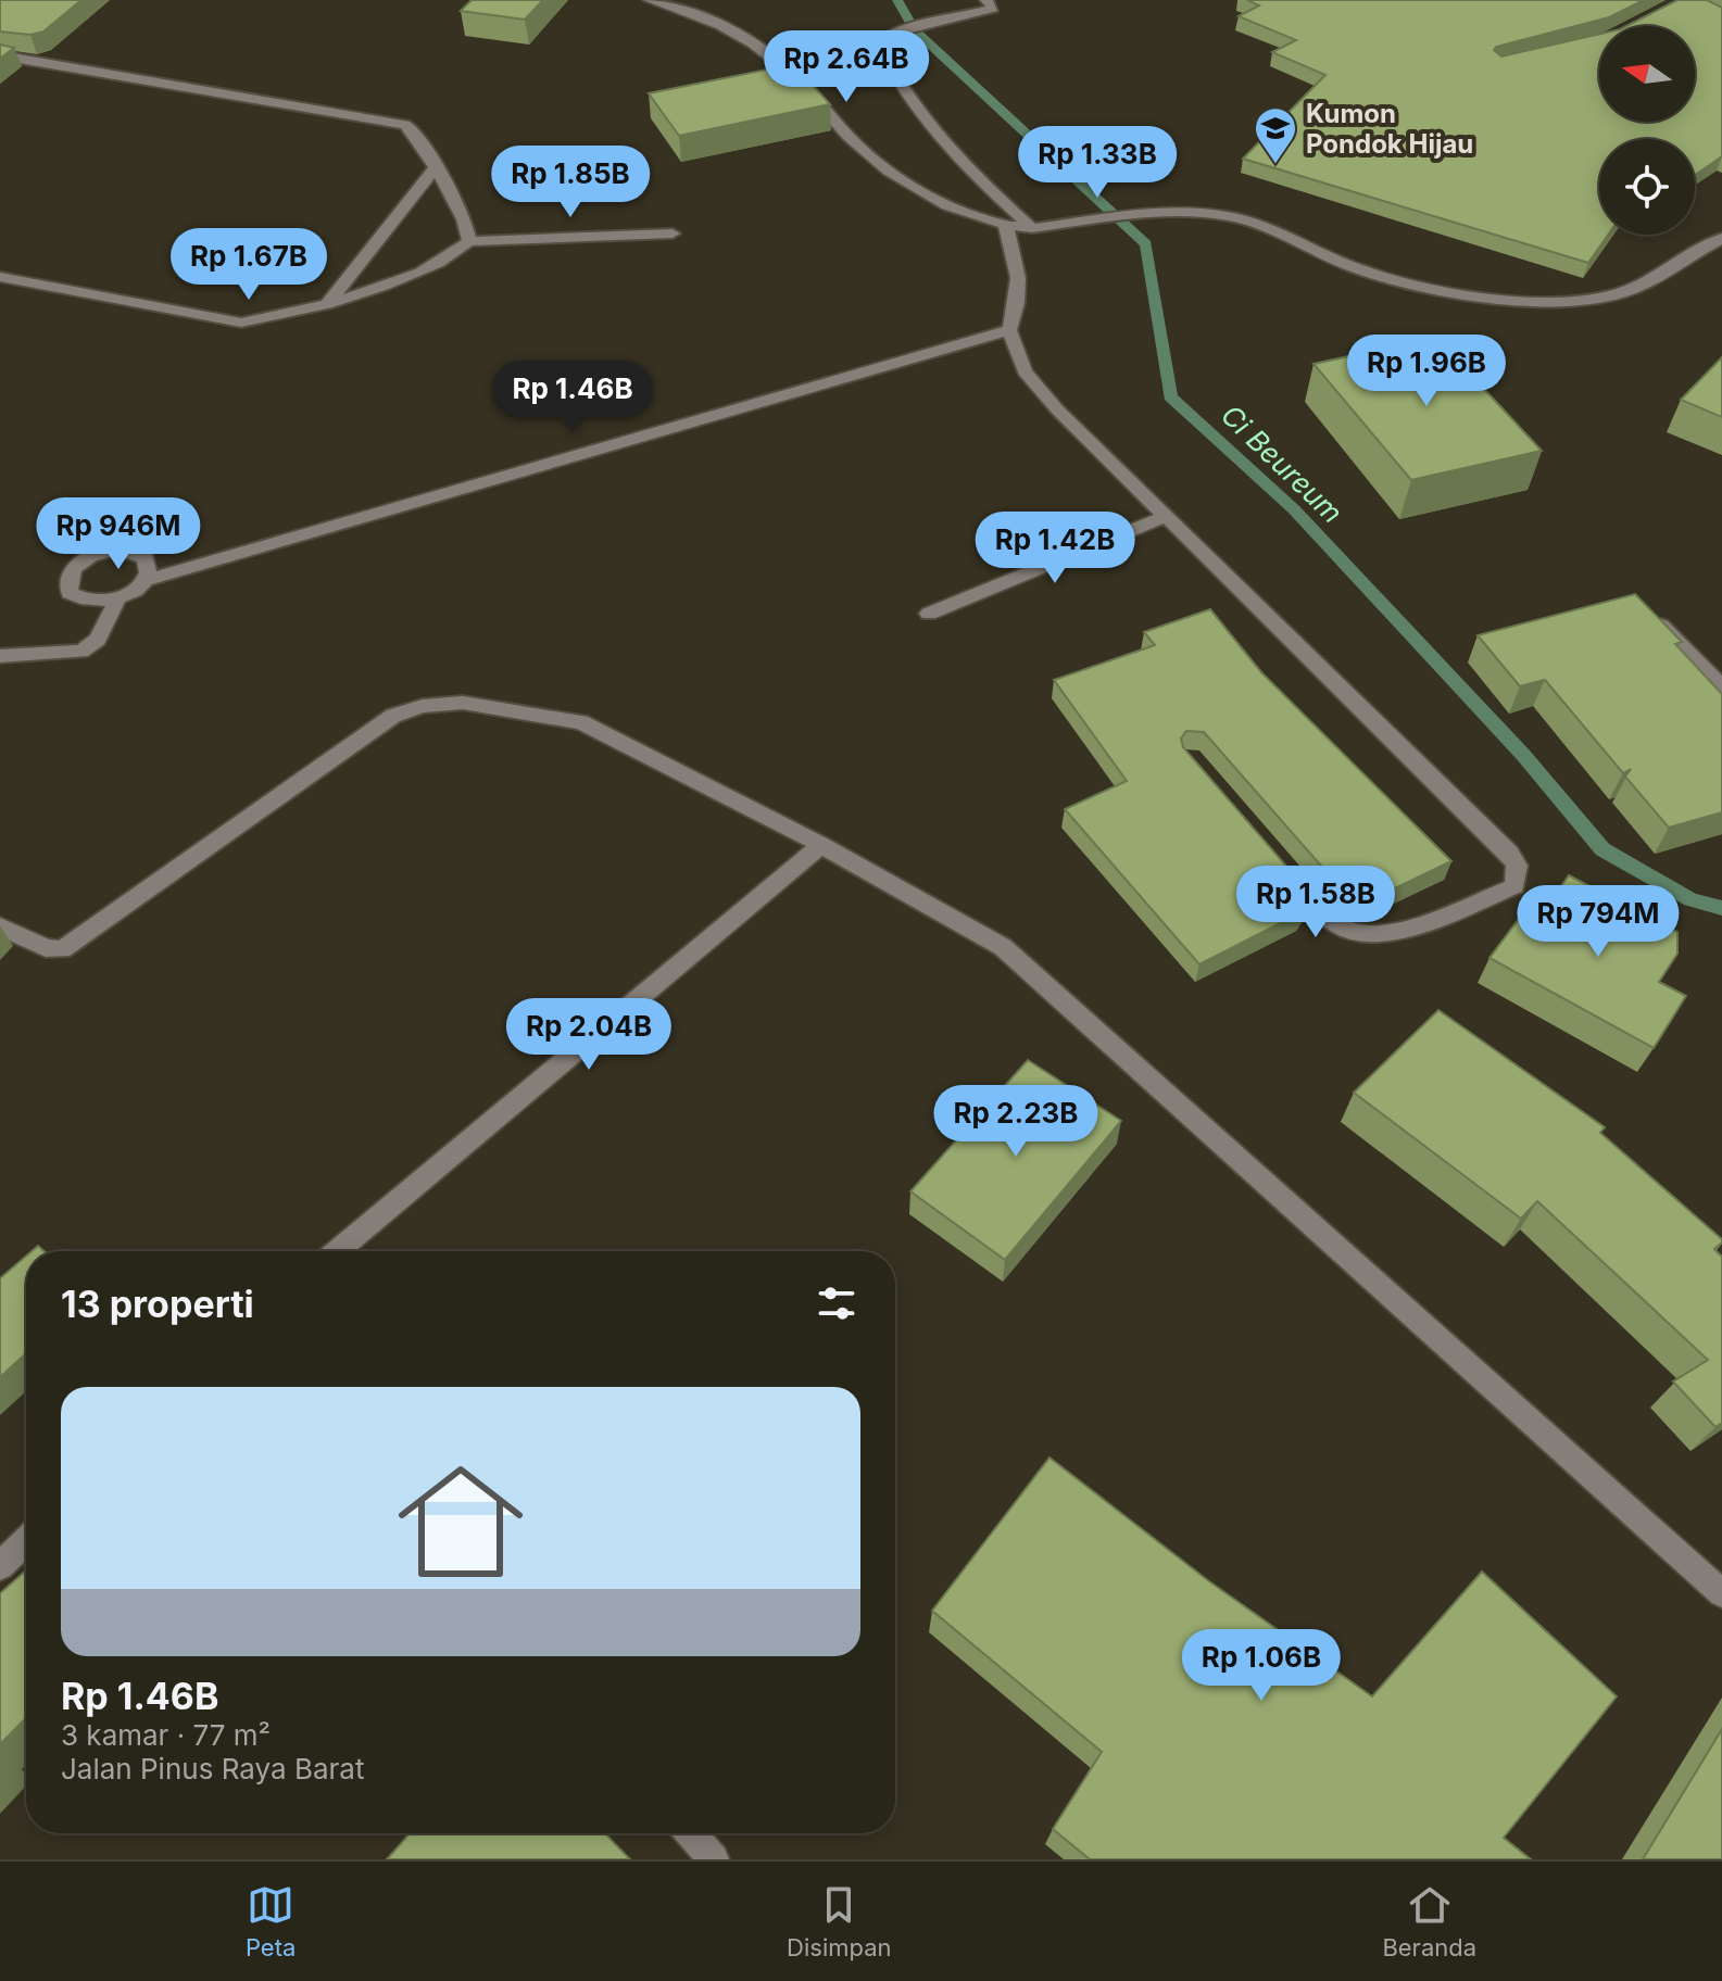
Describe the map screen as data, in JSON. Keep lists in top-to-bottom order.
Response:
{
  "water": ["Ci Beureum"],
  "places": {
    "school or university": ["Kumon Pondok Hijau"]
  },
  "north": "left",
  "page": {
    "price": [
      "Rp 2.64B",
      "Rp 1.33B",
      "Rp 1.85B",
      "Rp 1.67B",
      "Rp 1.96B",
      "Rp 1.46B",
      "Rp 946M",
      "Rp 1.42B",
      "Rp 1.58B",
      "Rp 794M",
      "Rp 2.04B",
      "Rp 2.23B",
      "Rp 1.06B"
    ],
    "heading": "13 properti",
    "list": [
      {
        "name": "Rp 1.46B",
        "note": "3 kamar · 77 m² · Jalan Pinus Raya Barat"
      }
    ],
    "tabs": ["Peta", "Disimpan", "Beranda"]
  }
}
